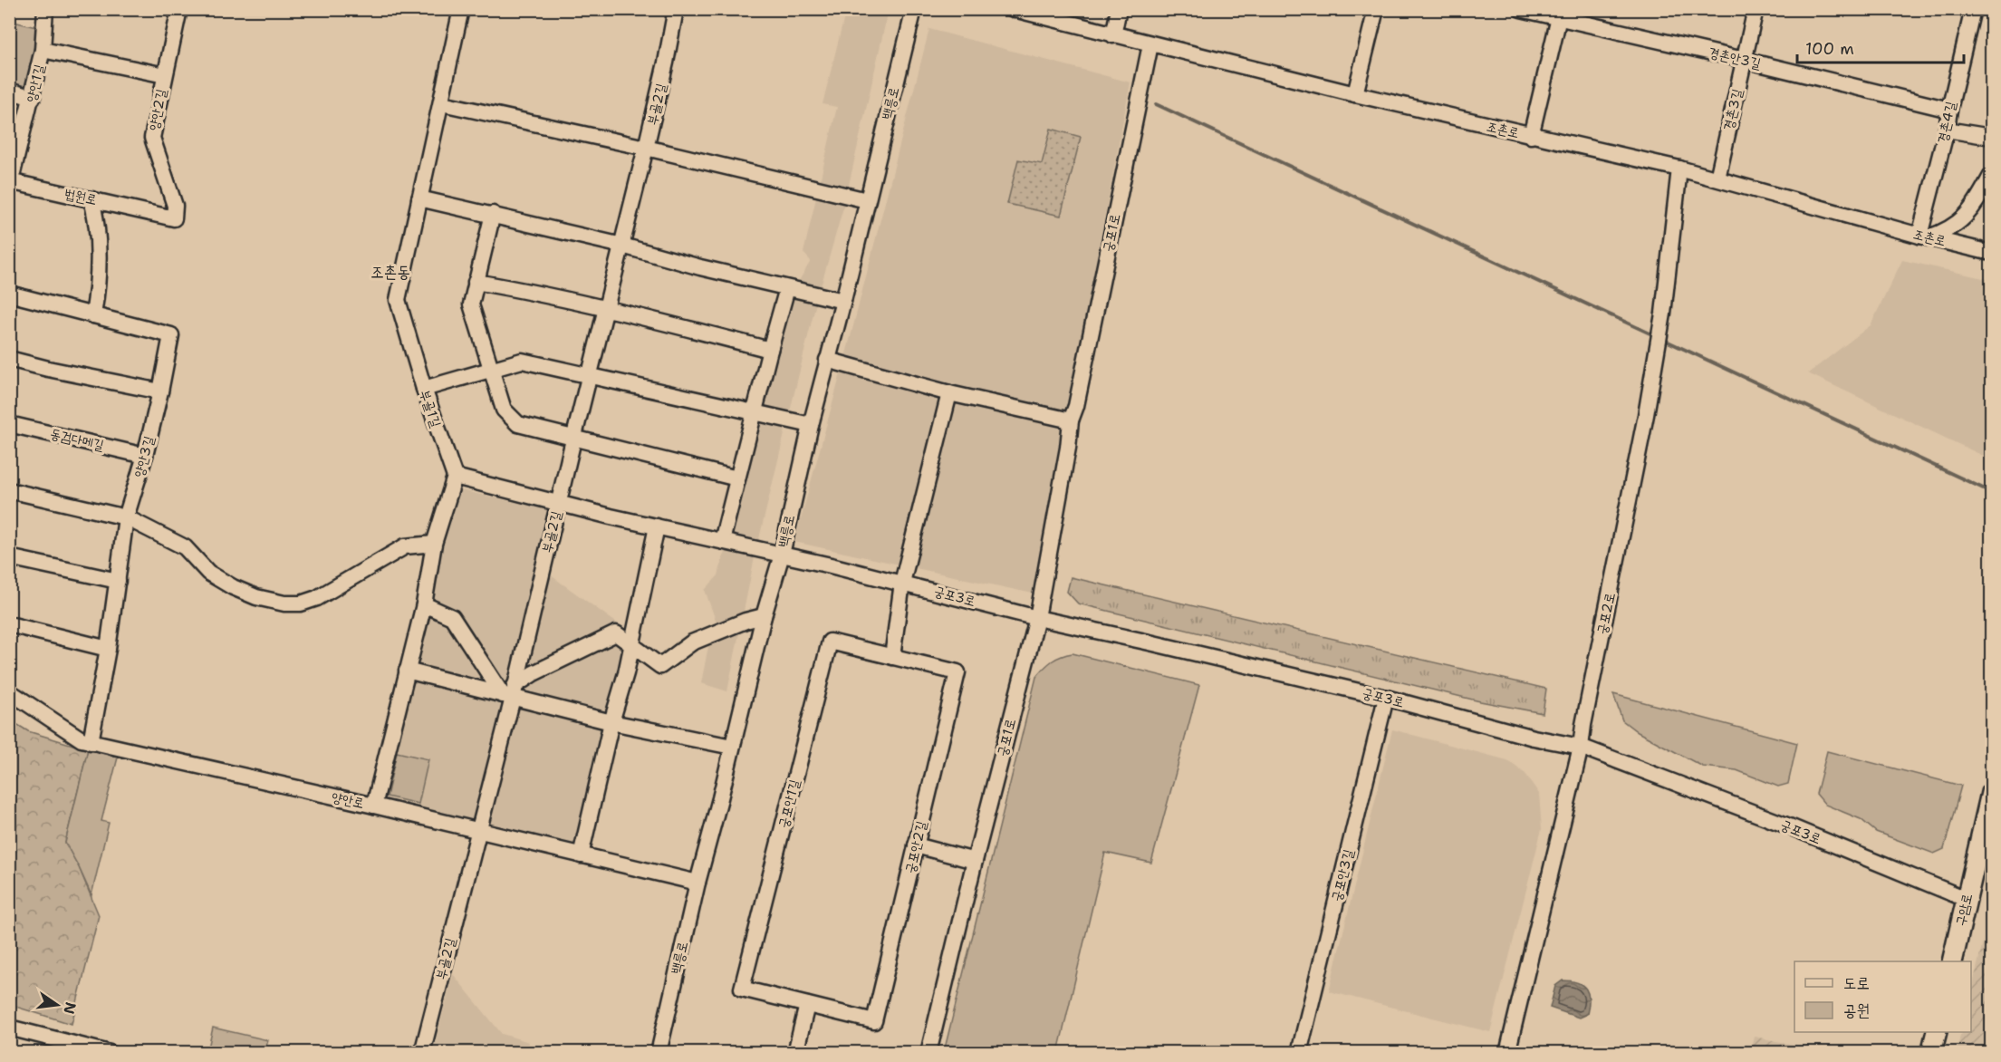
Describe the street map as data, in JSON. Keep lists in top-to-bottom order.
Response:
{
  "streets": {
    "main road": ["구암로"],
    "street": [
      "경촌안3길",
      "양안1길",
      "백릉로",
      "부골2길",
      "양안2길",
      "경촌3길",
      "경촌4길",
      "조촌로",
      "법원로",
      "궁포1로",
      "부골1길",
      "동검다메길",
      "양안3길",
      "궁포3로",
      "궁포2로",
      "양안로",
      "궁포안1길",
      "궁포안2길",
      "궁포안3길"
    ]
  },
  "crossings": [
    ["경촌안3길", "경촌3길"],
    ["경촌안3길", "경촌4길"],
    ["양안1길", "법원로"],
    ["백릉로", "궁포3로"],
    ["백릉로", "양안로"],
    ["부골2길", "궁포3로"],
    ["부골2길", "양안로"],
    ["양안2길", "법원로"],
    ["경촌3길", "조촌로"],
    ["경촌4길", "조촌로"],
    ["조촌로", "궁포1로"],
    ["조촌로", "궁포2로"],
    ["궁포1로", "궁포3로"],
    ["부골1길", "궁포3로"],
    ["동검다메길", "양안3길"],
    ["양안3길", "양안로"],
    ["궁포3로", "궁포2로"],
    ["궁포3로", "궁포안3길"],
    ["궁포3로", "구암로"],
    ["궁포안1길", "궁포안2길"]
  ],
  "districts": ["조촌동"],
  "legend": ["도로", "공원"],
  "scale_bar": "100 m",
  "north": "right"
}
